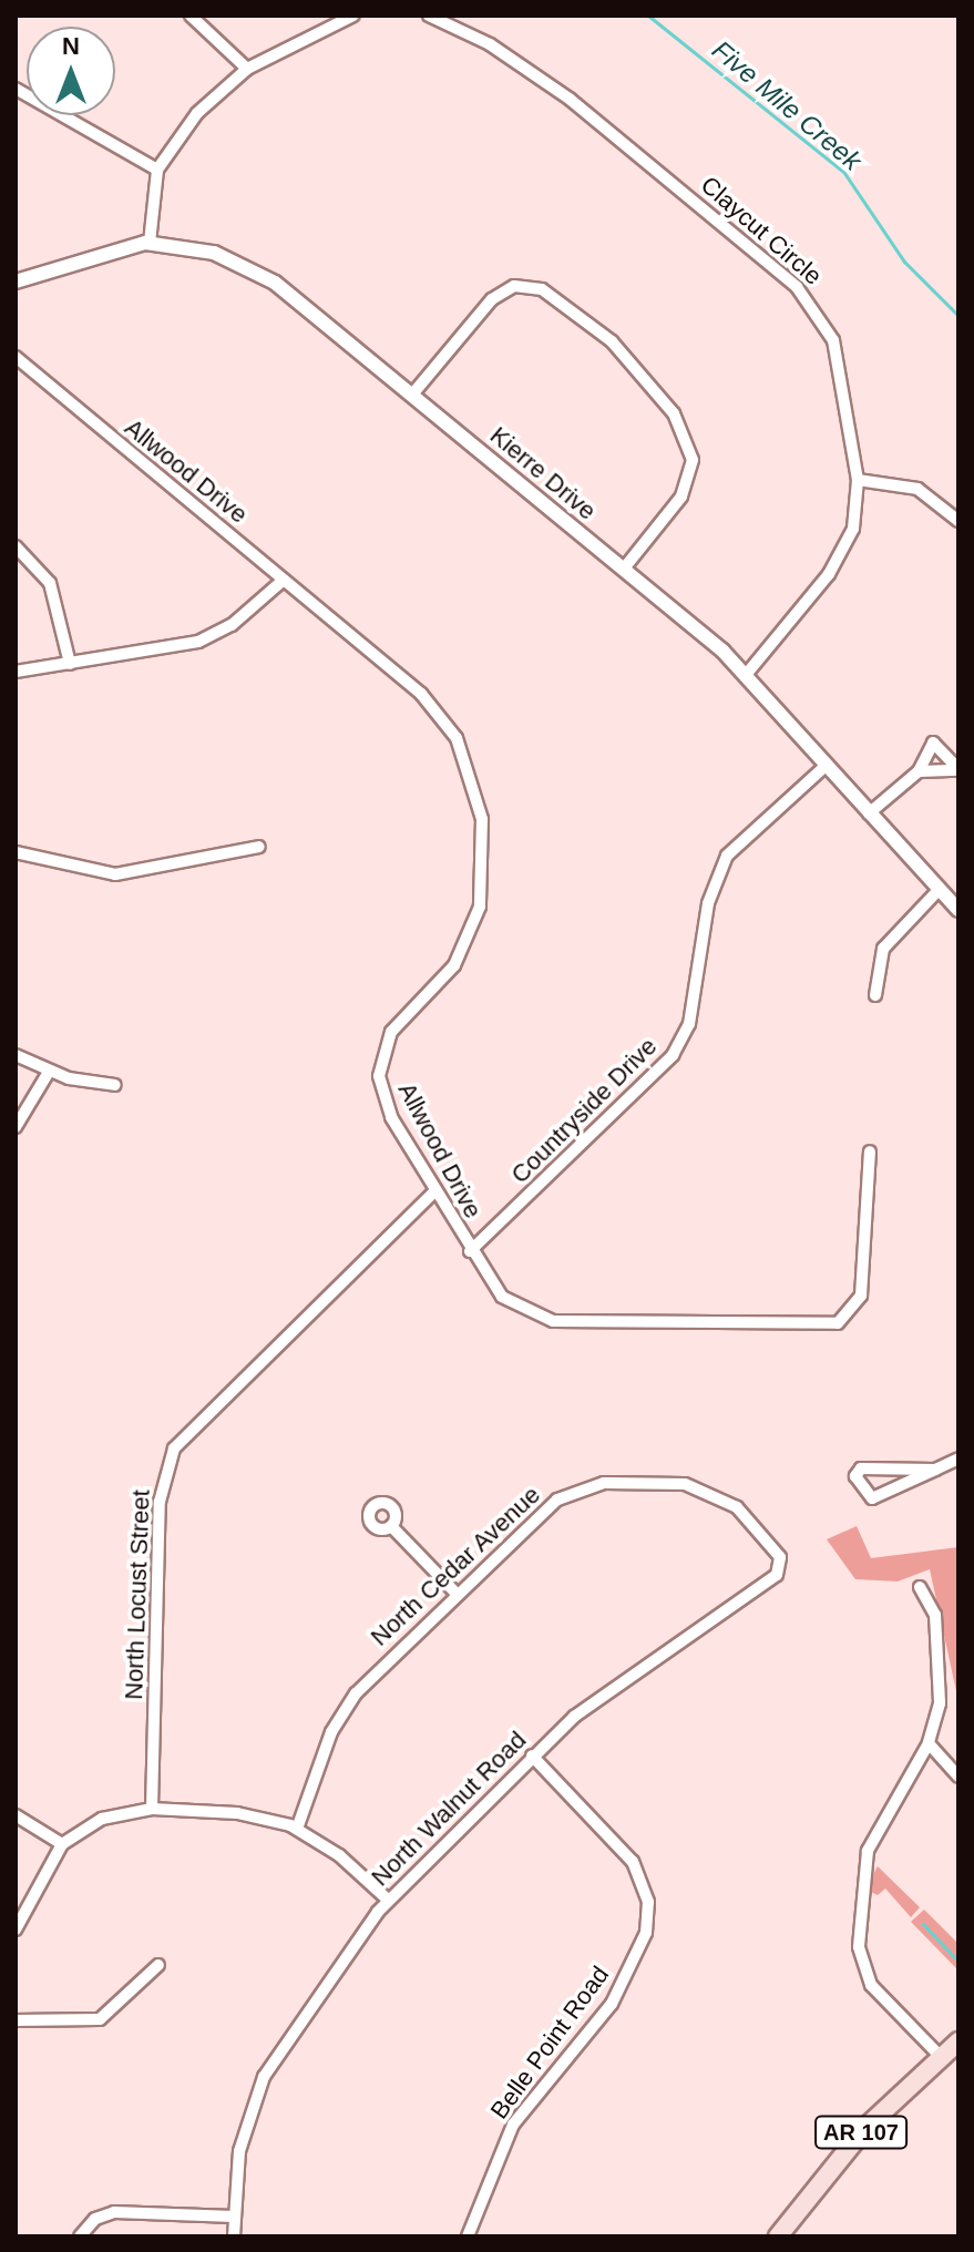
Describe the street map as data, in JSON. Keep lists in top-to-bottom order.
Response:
{
  "streets": {
    "main road": ["AR 107"],
    "street": [
      "Claycut Circle",
      "Allwood Drive",
      "Kierre Drive",
      "Countryside Drive",
      "North Cedar Avenue",
      "North Locust Street",
      "North Walnut Road",
      "Belle Point Road"
    ]
  },
  "crossings": [
    ["Claycut Circle", "Kierre Drive"],
    ["Allwood Drive", "Countryside Drive"],
    ["Allwood Drive", "North Locust Street"],
    ["Kierre Drive", "Countryside Drive"],
    ["North Cedar Avenue", "North Walnut Road"],
    ["North Walnut Road", "Belle Point Road"]
  ],
  "water": ["Five Mile Creek"],
  "north": "top"
}
